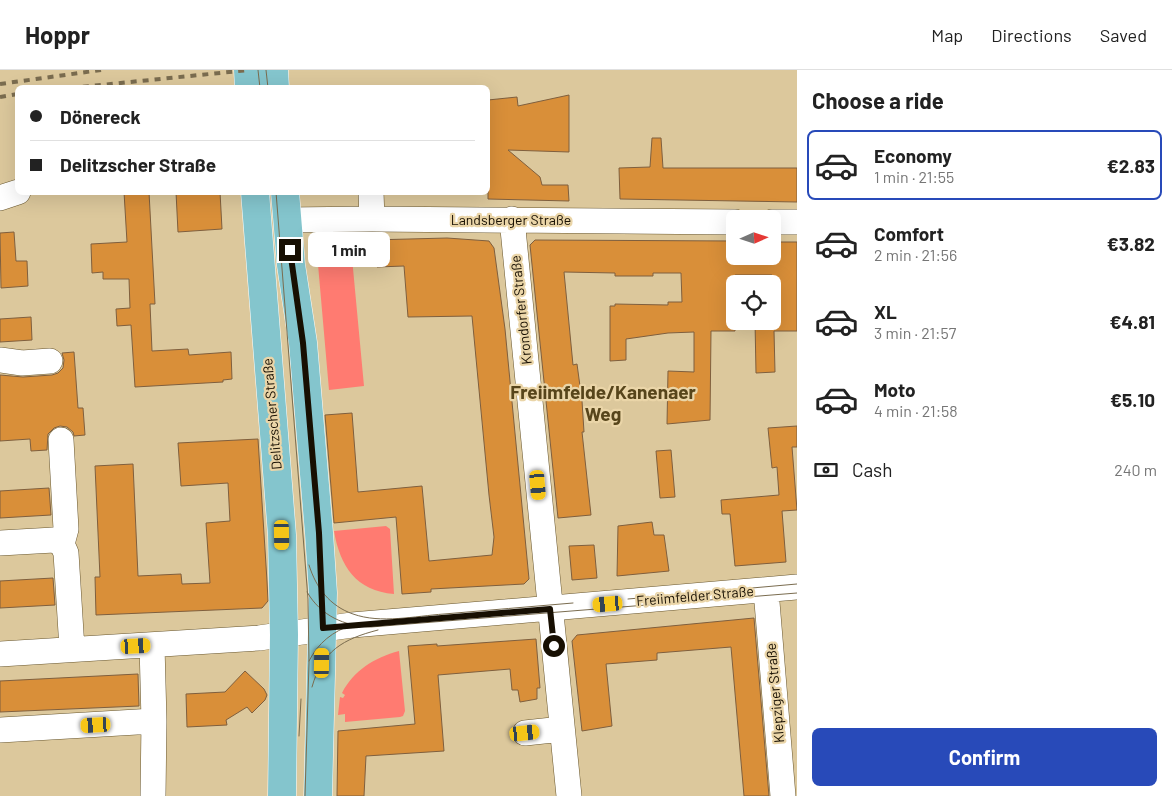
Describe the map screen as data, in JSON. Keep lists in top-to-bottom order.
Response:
{
  "streets": {
    "main road": ["Delitzscher Straße"],
    "street": [
      "Landsberger Straße",
      "Krondorfer Straße",
      "Freiimfelder Straße",
      "Klepziger Straße"
    ]
  },
  "crossings": [
    ["Landsberger Straße", "Krondorfer Straße"],
    ["Krondorfer Straße", "Freiimfelder Straße"],
    ["Freiimfelder Straße", "Klepziger Straße"]
  ],
  "districts": ["Freiimfelde/Kanenaer Weg"],
  "north": "right",
  "page": {
    "header": "Hoppr",
    "nav": ["Map", "Directions", "Saved"],
    "heading": "Choose a ride",
    "banner": ["Dönereck", "Delitzscher Straße"],
    "list": [
      {
        "name": "Economy",
        "note": "1 min · 21:55",
        "value": "€2.83"
      },
      {
        "name": "Comfort",
        "note": "2 min · 21:56",
        "value": "€3.82"
      },
      {
        "name": "XL",
        "note": "3 min · 21:57",
        "value": "€4.81"
      },
      {
        "name": "Moto",
        "note": "4 min · 21:58",
        "value": "€5.10"
      }
    ],
    "bubble": "1 min",
    "pay": ["Cash", "240 m"],
    "buttons": "Confirm"
  }
}
